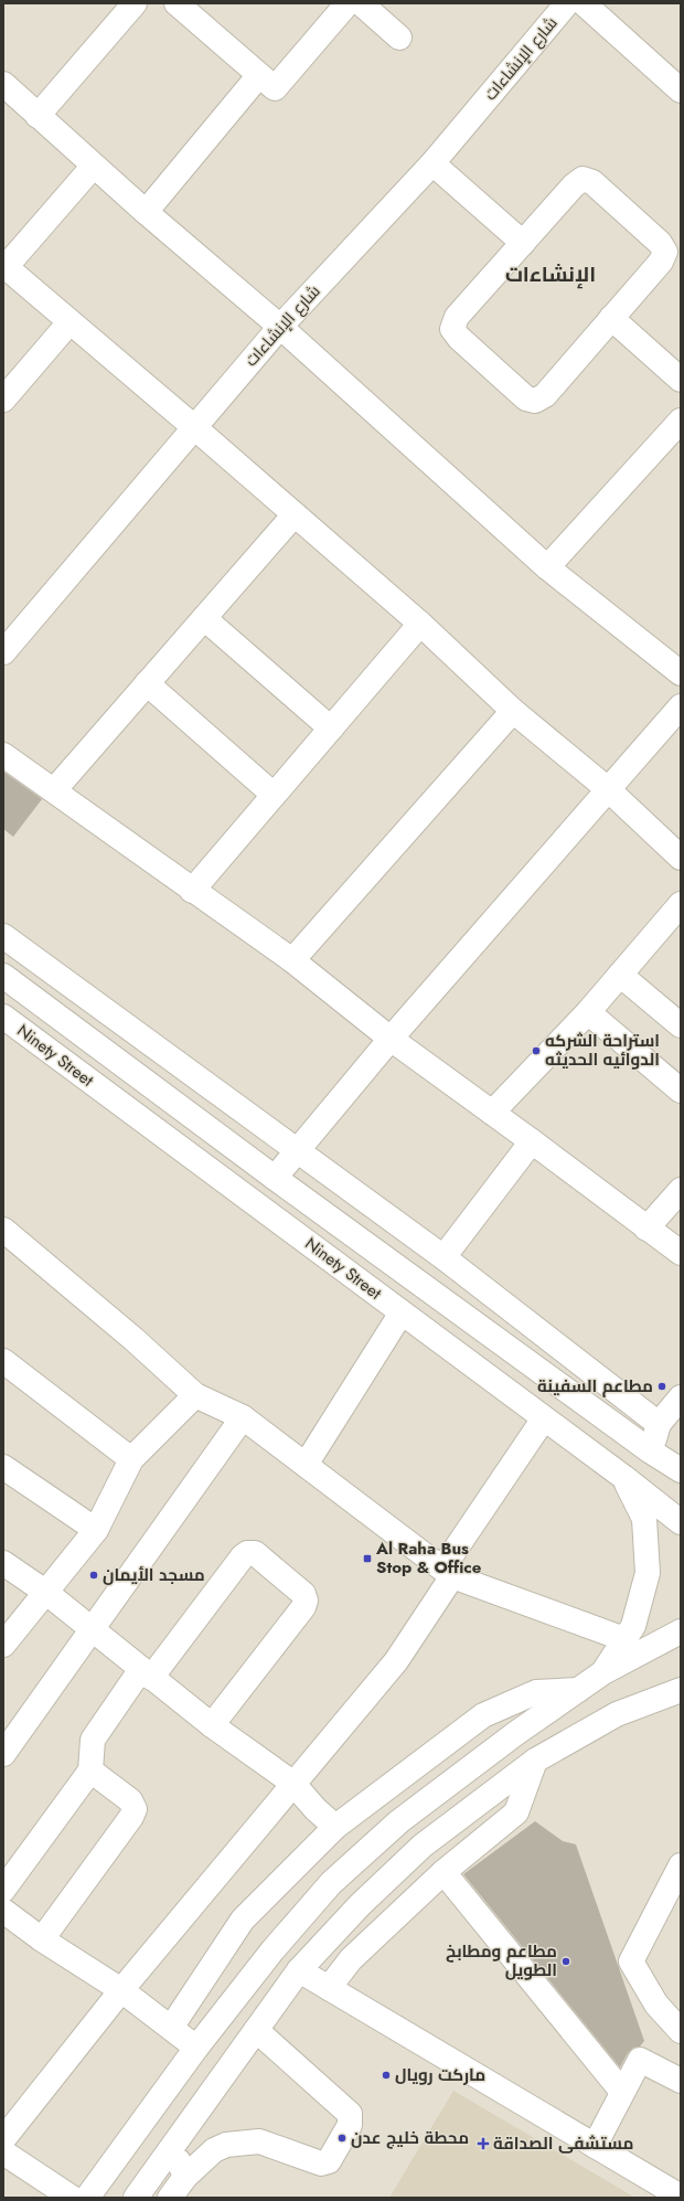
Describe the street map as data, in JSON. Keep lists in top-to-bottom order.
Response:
{
  "streets": {
    "main road": ["شارع الإنشاءات", "Ninety Street"]
  },
  "districts": ["الإنشاءات"],
  "places": {
    "other": [
      "استراحة الشركه الدوائيه الحديثه",
      "مطاعم السفينة",
      "مسجد الأيمان",
      "مطاعم ومطابخ الطويل",
      "ماركت رويال",
      "محطة خليج عدن"
    ],
    "transit": ["Al Raha Bus Stop & Office"],
    "health": ["مستشفى الصداقة"]
  }
}
